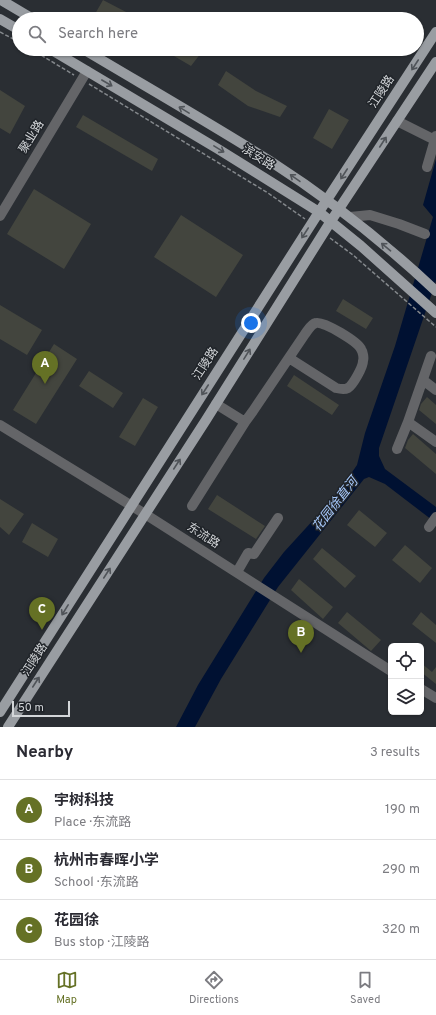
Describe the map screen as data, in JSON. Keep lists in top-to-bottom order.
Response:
{
  "streets": {
    "main road": ["江陵路", "滨安路"],
    "street": ["聚业路", "东流路"]
  },
  "crossings": [
    ["江陵路", "滨安路"],
    ["江陵路", "东流路"],
    ["聚业路", "滨安路"]
  ],
  "water": ["花园徐直河"],
  "scale_bar": "50 m",
  "page": {
    "search": "Search here",
    "pins": ["A", "C", "B"],
    "scale": "50 m",
    "heading": ["Nearby", "3 results"],
    "list": [
      {
        "mark": "A",
        "name": "宇树科技",
        "note": "Place · 东流路",
        "value": "190 m"
      },
      {
        "mark": "B",
        "name": "杭州市春晖小学",
        "note": "School · 东流路",
        "value": "290 m"
      },
      {
        "mark": "C",
        "name": "花园徐",
        "note": "Bus stop · 江陵路",
        "value": "320 m"
      }
    ],
    "nav": ["Map", "Directions", "Saved"]
  }
}
